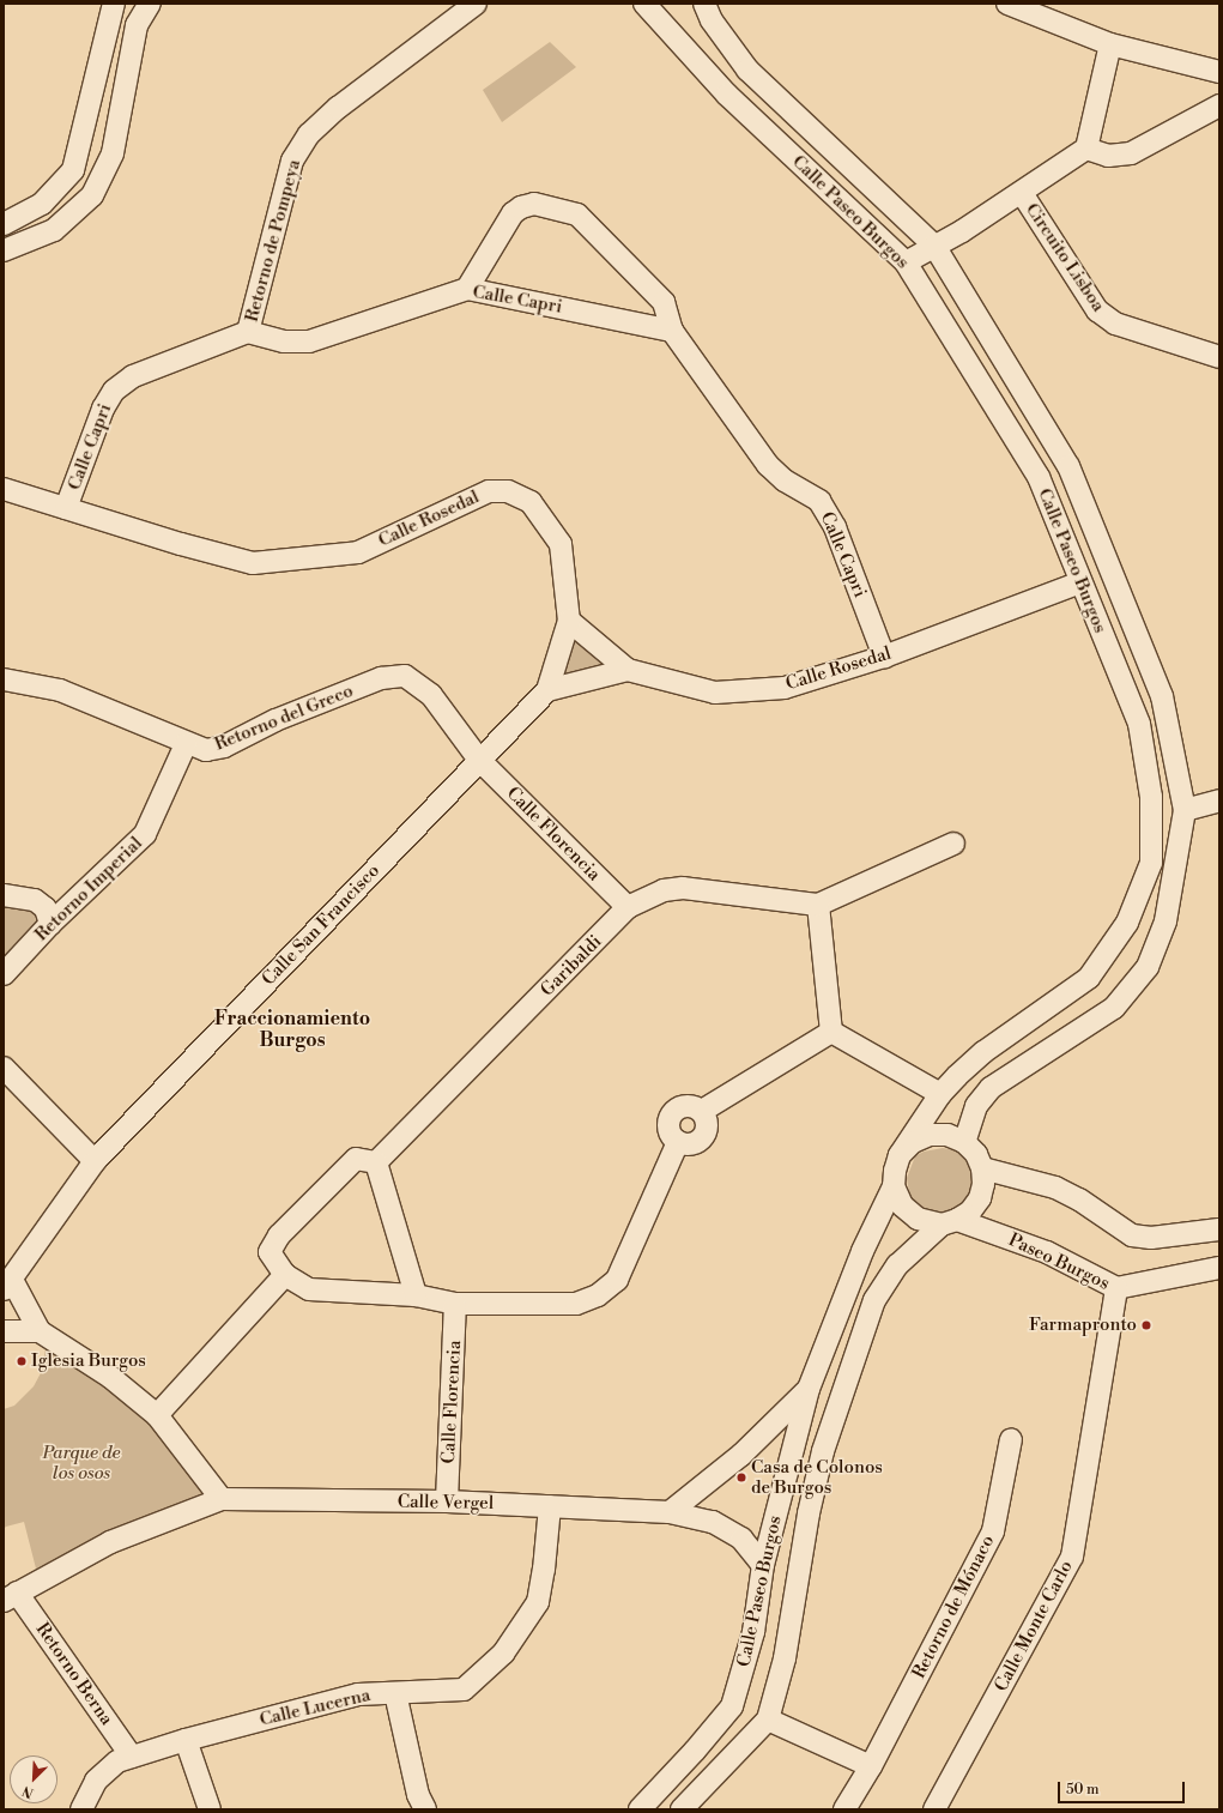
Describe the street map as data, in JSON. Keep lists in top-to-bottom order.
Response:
{
  "streets": {
    "street": [
      "Calle Paseo Burgos",
      "Retorno de Pompeya",
      "Circuito Lisboa",
      "Calle Capri",
      "Calle Rosedal",
      "Retorno del Greco",
      "Calle Florencia",
      "Retorno Imperial",
      "Calle San Francisco",
      "Garibaldi",
      "Paseo Burgos",
      "Calle Vergel",
      "Retorno de Mónaco",
      "Calle Monte Carlo",
      "Retorno Berna",
      "Calle Lucerna"
    ]
  },
  "crossings": [
    ["Calle Paseo Burgos", "Circuito Lisboa"],
    ["Calle Paseo Burgos", "Calle Rosedal"],
    ["Calle Paseo Burgos", "Paseo Burgos"],
    ["Calle Paseo Burgos", "Calle Vergel"],
    ["Retorno de Pompeya", "Calle Capri"],
    ["Calle Capri", "Calle Rosedal"],
    ["Calle Rosedal", "Calle San Francisco"],
    ["Retorno del Greco", "Calle Florencia"],
    ["Retorno del Greco", "Retorno Imperial"],
    ["Retorno del Greco", "Calle San Francisco"],
    ["Calle Florencia", "Calle San Francisco"],
    ["Calle Florencia", "Garibaldi"],
    ["Calle Florencia", "Calle Vergel"],
    ["Paseo Burgos", "Calle Monte Carlo"],
    ["Calle Vergel", "Calle Lucerna"],
    ["Retorno Berna", "Calle Lucerna"]
  ],
  "districts": ["Fraccionamiento Burgos"],
  "parks": ["Parque de los osos"],
  "places": ["Farmapronto", "Iglesia Burgos", "Casa de Colonos de Burgos"],
  "scale_bar": "50 m",
  "north": "bottom left"
}
